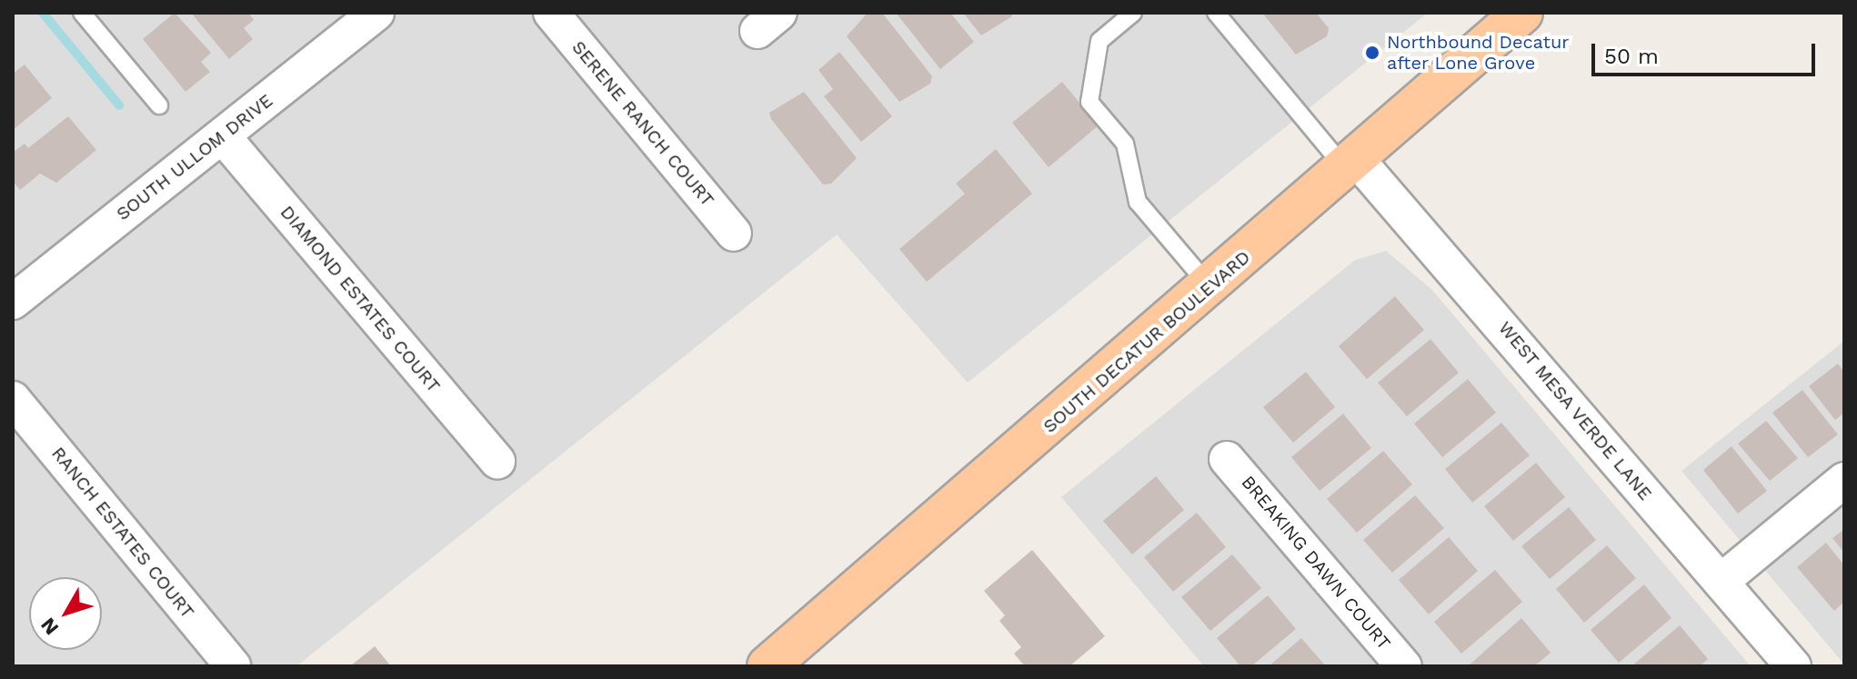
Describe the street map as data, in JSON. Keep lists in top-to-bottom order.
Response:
{
  "streets": {
    "main road": ["SOUTH DECATUR BOULEVARD"],
    "street": [
      "SERENE RANCH COURT",
      "SOUTH ULLOM DRIVE",
      "DIAMOND ESTATES COURT",
      "WEST MESA VERDE LANE",
      "RANCH ESTATES COURT",
      "BREAKING DAWN COURT"
    ]
  },
  "crossings": [
    ["SOUTH ULLOM DRIVE", "DIAMOND ESTATES COURT"],
    ["SOUTH DECATUR BOULEVARD", "WEST MESA VERDE LANE"]
  ],
  "places": ["Northbound Decatur after Lone Grove"],
  "scale_bar": "50 m",
  "north": "bottom left"
}
